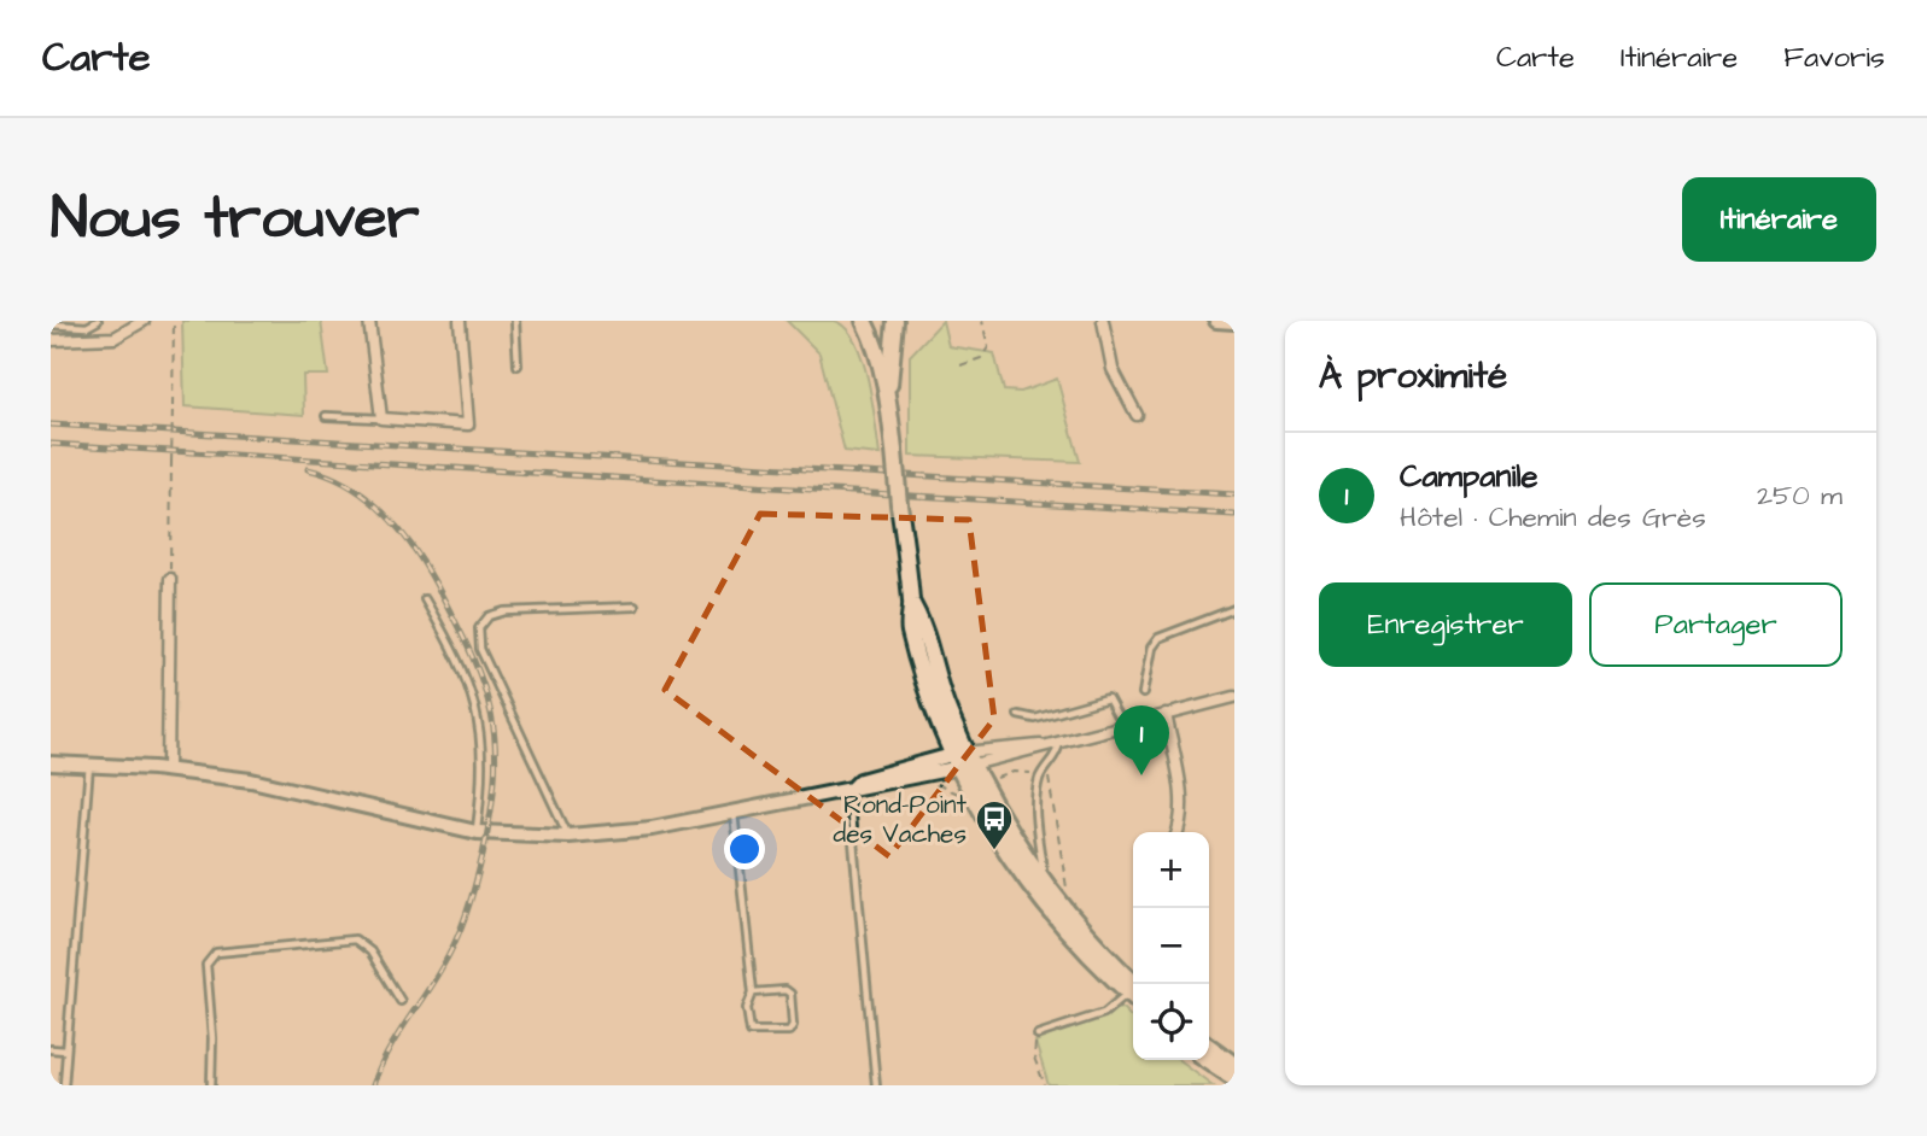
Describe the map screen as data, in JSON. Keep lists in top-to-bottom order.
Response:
{
  "places": {
    "bus stop": ["Rond-Point des Vaches"]
  },
  "page": {
    "header": "Carte",
    "nav": ["Carte", "Itinéraire", "Favoris"],
    "buttons": [
      "Itinéraire",
      ["Enregistrer", "Partager"]
    ],
    "title": "Nous trouver",
    "heading": "À proximité",
    "list": [
      {
        "mark": "1",
        "name": "Campanile",
        "note": "Hôtel · Chemin des Grès",
        "value": "250 m"
      }
    ],
    "pins": "1",
    "map_buttons": ["+", "−"]
  }
}
